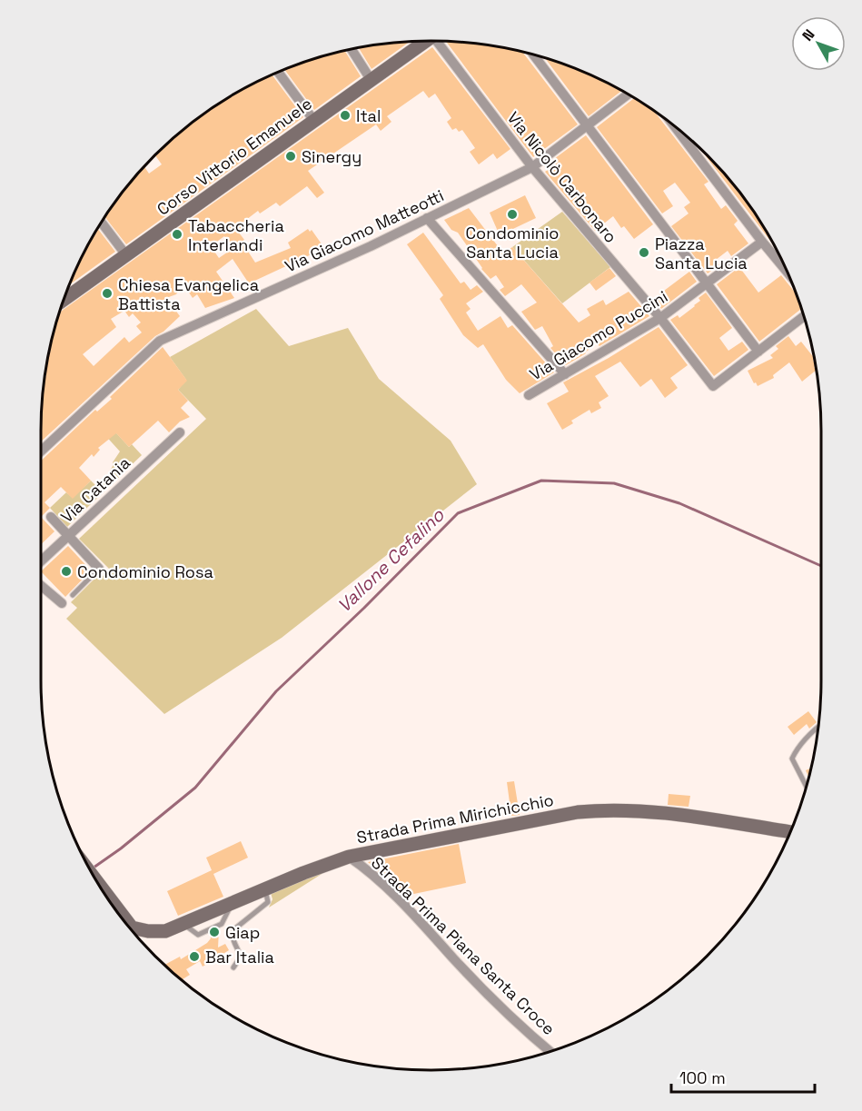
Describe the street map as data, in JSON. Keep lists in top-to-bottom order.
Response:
{
  "streets": {
    "main road": ["Corso Vittorio Emanuele", "Strada Prima Mirichicchio"],
    "street": [
      "Via Nicolò Carbonaro",
      "Via Giacomo Matteotti",
      "Via Giacomo Puccini",
      "Via Catania",
      "Strada Prima Piana Santa Croce"
    ]
  },
  "crossings": [
    ["Via Nicolò Carbonaro", "Via Giacomo Matteotti"],
    ["Via Nicolò Carbonaro", "Via Giacomo Puccini"],
    ["Strada Prima Mirichicchio", "Strada Prima Piana Santa Croce"]
  ],
  "water": ["Vallone Cefalino"],
  "places": [
    "Ital",
    "Sinergy",
    "Condominio Santa Lucia",
    "Tabaccheria Interlandi",
    "Piazza Santa Lucia",
    "Chiesa Evangelica Battista",
    "Condominio Rosa",
    "Giap",
    "Bar Italia"
  ],
  "scale_bar": "100 m",
  "north": "top left"
}
